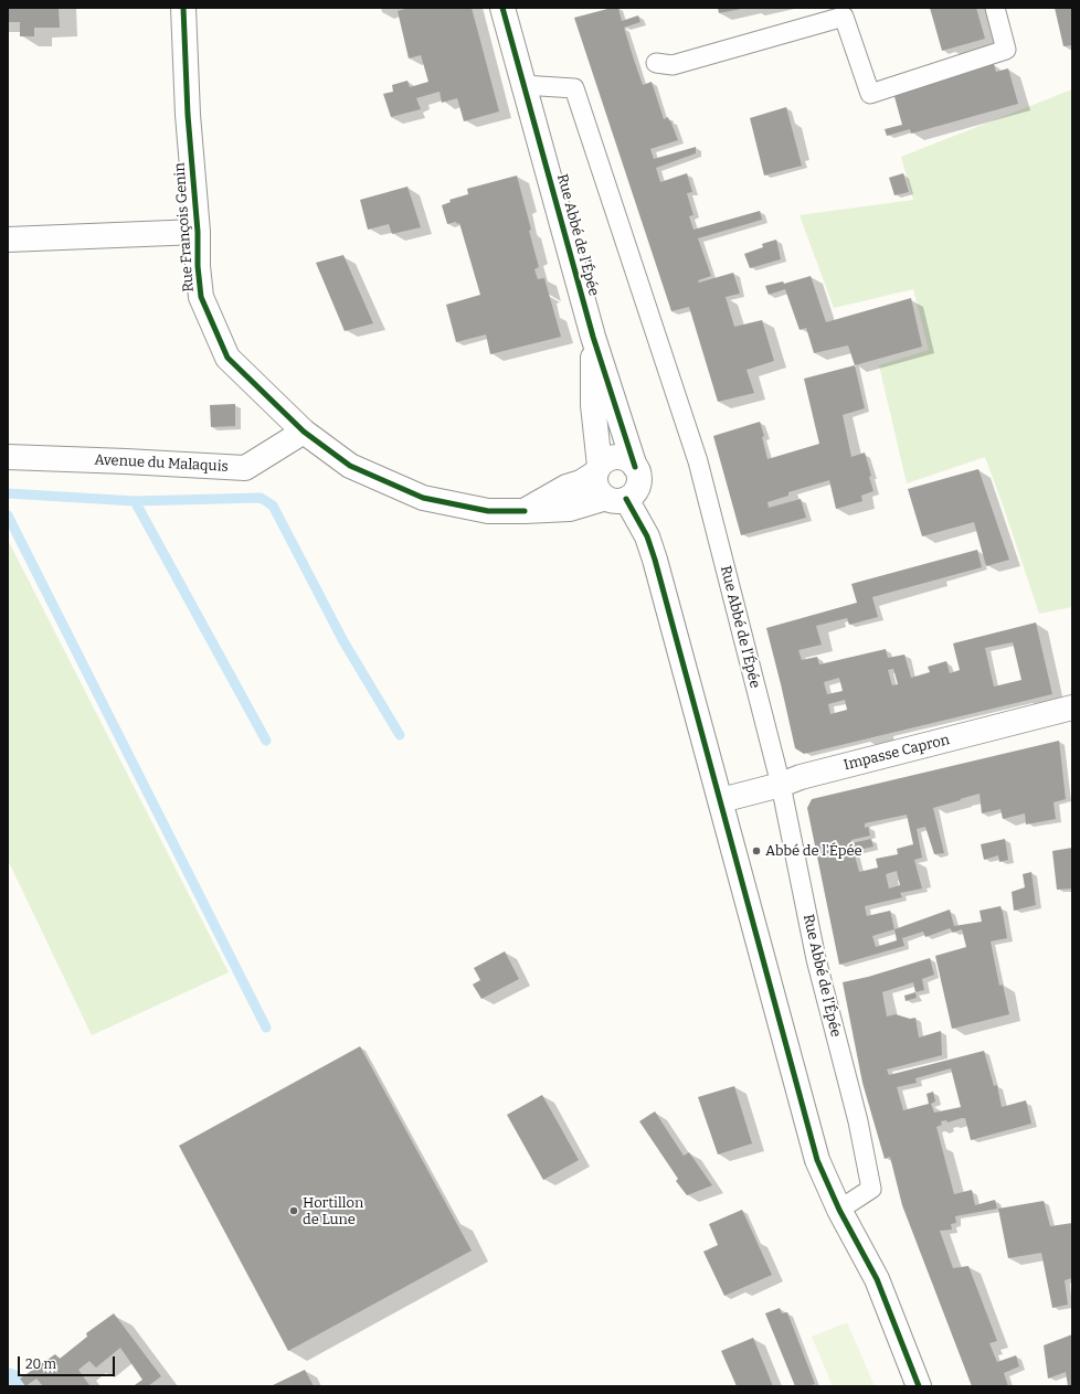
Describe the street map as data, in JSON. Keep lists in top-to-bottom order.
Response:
{
  "streets": {
    "street": [
      "Rue François Genin",
      "Rue Abbé de l'Épée",
      "Avenue du Malaquis",
      "Impasse Capron"
    ]
  },
  "crossings": [
    ["Rue François Genin", "Rue Abbé de l'Épée"],
    ["Rue François Genin", "Avenue du Malaquis"],
    ["Rue Abbé de l'Épée", "Impasse Capron"]
  ],
  "places": ["Abbé de l'Épée", "Hortillon de Lune"],
  "scale_bar": "20 m"
}
